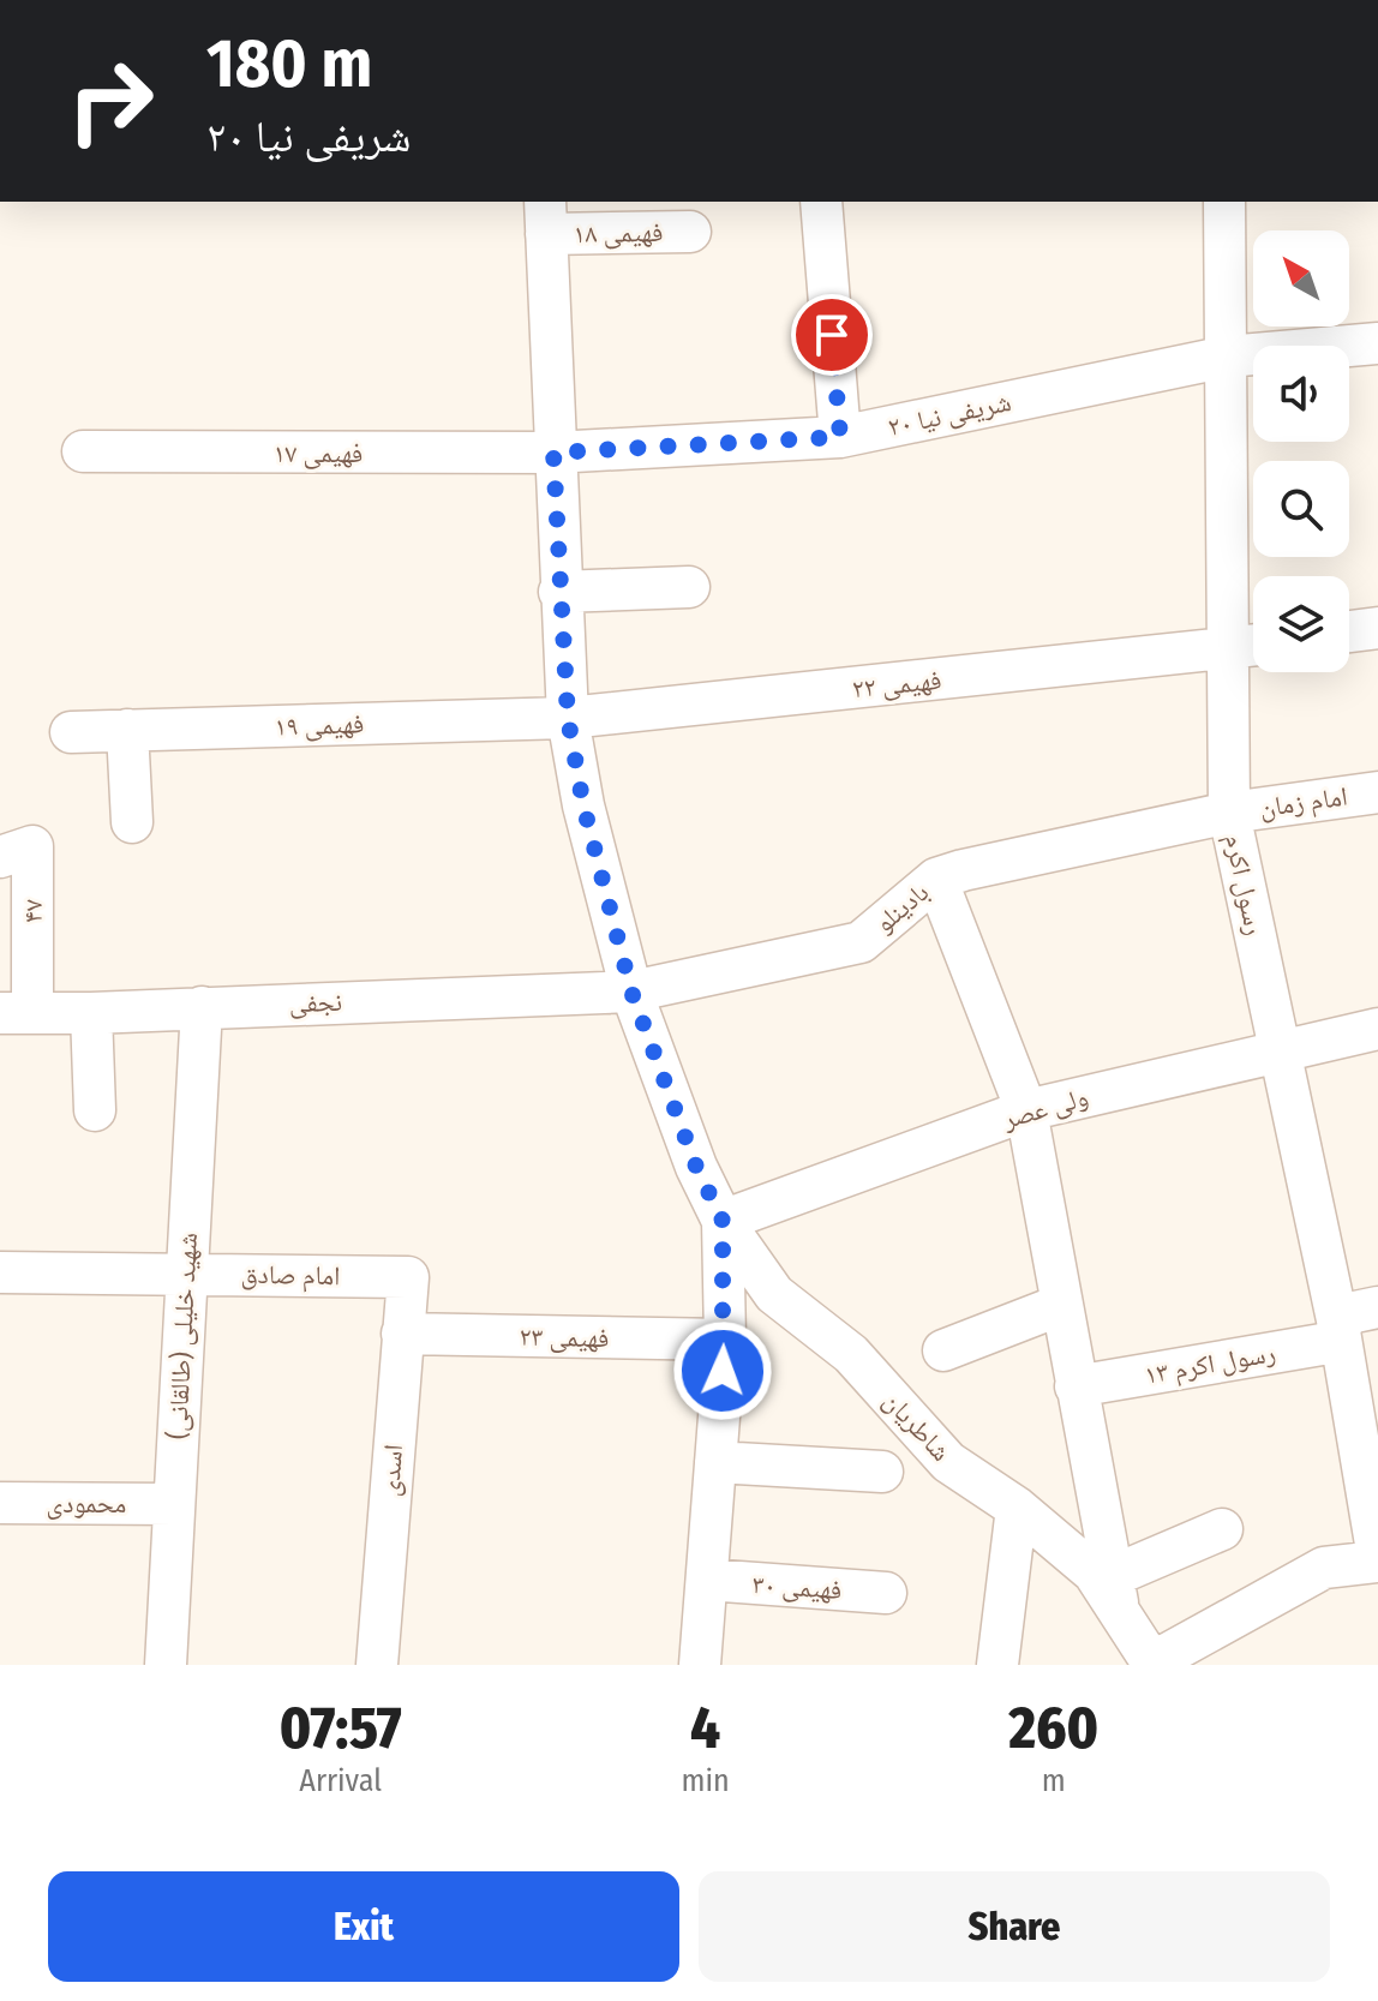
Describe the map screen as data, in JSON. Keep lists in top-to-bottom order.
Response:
{
  "streets": {
    "street": [
      "فهیمی ۱۸",
      "۲۰ شریفی نیا",
      "فهیمی ۱۷",
      "فهیمی ۲۲",
      "فهیمی ۱۹",
      "امام زمان",
      "رسول اکرم",
      "بادینلو",
      "۴۷",
      "نجفی",
      "ولی عصر",
      "امام صادق",
      "شهید خلیلی (طالقانی)",
      "فهیمی ۲۳",
      "رسول اکرم ۱۳",
      "شاطریان",
      "اسدی",
      "محمودی",
      "فهیمی ۳۰"
    ]
  },
  "crossings": [
    ["فهیمی ۱۸", "شاطریان"],
    ["۲۰ شریفی نیا", "فهیمی ۱۷"],
    ["۲۰ شریفی نیا", "رسول اکرم"],
    ["۲۰ شریفی نیا", "شاطریان"],
    ["فهیمی ۱۷", "شاطریان"],
    ["فهیمی ۲۲", "فهیمی ۱۹"],
    ["فهیمی ۲۲", "رسول اکرم"],
    ["فهیمی ۲۲", "شاطریان"],
    ["فهیمی ۱۹", "شاطریان"],
    ["امام زمان", "رسول اکرم"],
    ["امام زمان", "بادینلو"],
    ["رسول اکرم", "بادینلو"],
    ["رسول اکرم", "ولی عصر"],
    ["رسول اکرم", "رسول اکرم ۱۳"],
    ["بادینلو", "نجفی"],
    ["بادینلو", "شاطریان"],
    ["۴۷", "نجفی"],
    ["نجفی", "شهید خلیلی (طالقانی)"],
    ["نجفی", "شاطریان"],
    ["ولی عصر", "شاطریان"],
    ["امام صادق", "شهید خلیلی (طالقانی)"],
    ["امام صادق", "اسدی"],
    ["شهید خلیلی (طالقانی)", "محمودی"],
    ["فهیمی ۲۳", "اسدی"]
  ],
  "north": "top left",
  "page": {
    "turn": ["180 m", "۲۰ شریفی نیا"],
    "eta": [
      "07:57",
      "Arrival",
      "4",
      "min",
      "260",
      "m"
    ],
    "buttons": ["Exit", "Share"]
  }
}
